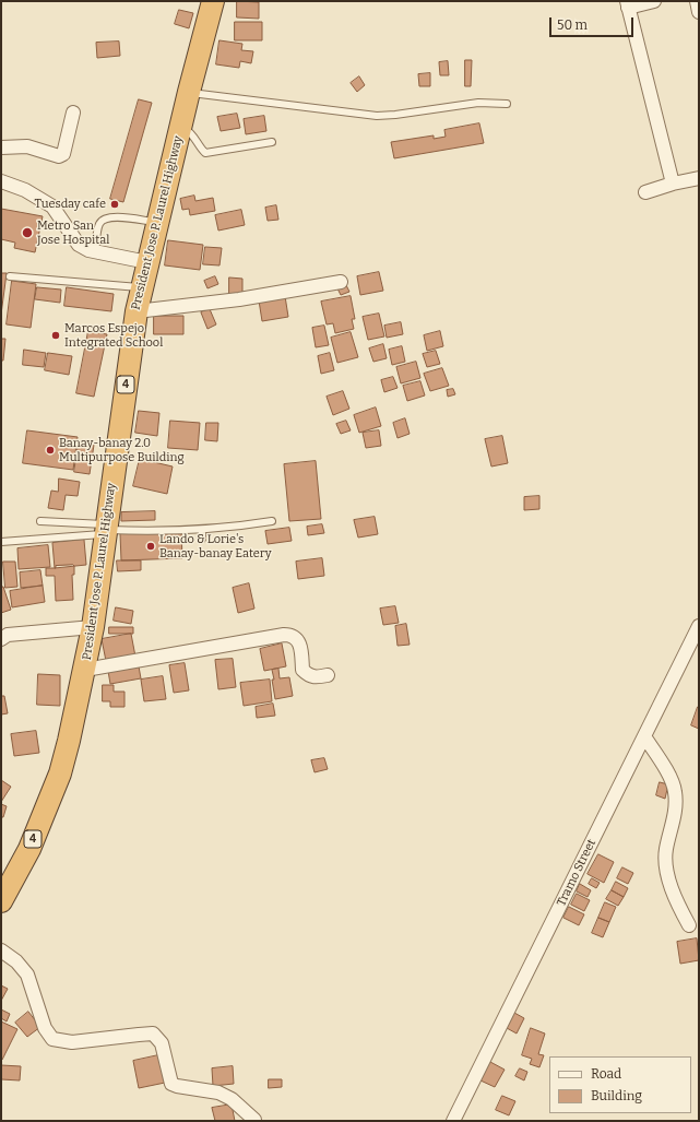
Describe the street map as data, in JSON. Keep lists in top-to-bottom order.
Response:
{
  "streets": {
    "highway": ["President Jose P. Laurel Highway", "4"],
    "street": ["Tramo Street"]
  },
  "places": [
    "Tuesday cafe",
    "Metro San Jose Hospital",
    "Marcos Espejo Integrated School",
    "Banay-banay 2.0 Multipurpose Building",
    "Lando & Lorie's Banay-banay Eatery"
  ],
  "legend": ["Road", "Building"],
  "scale_bar": "50 m"
}
